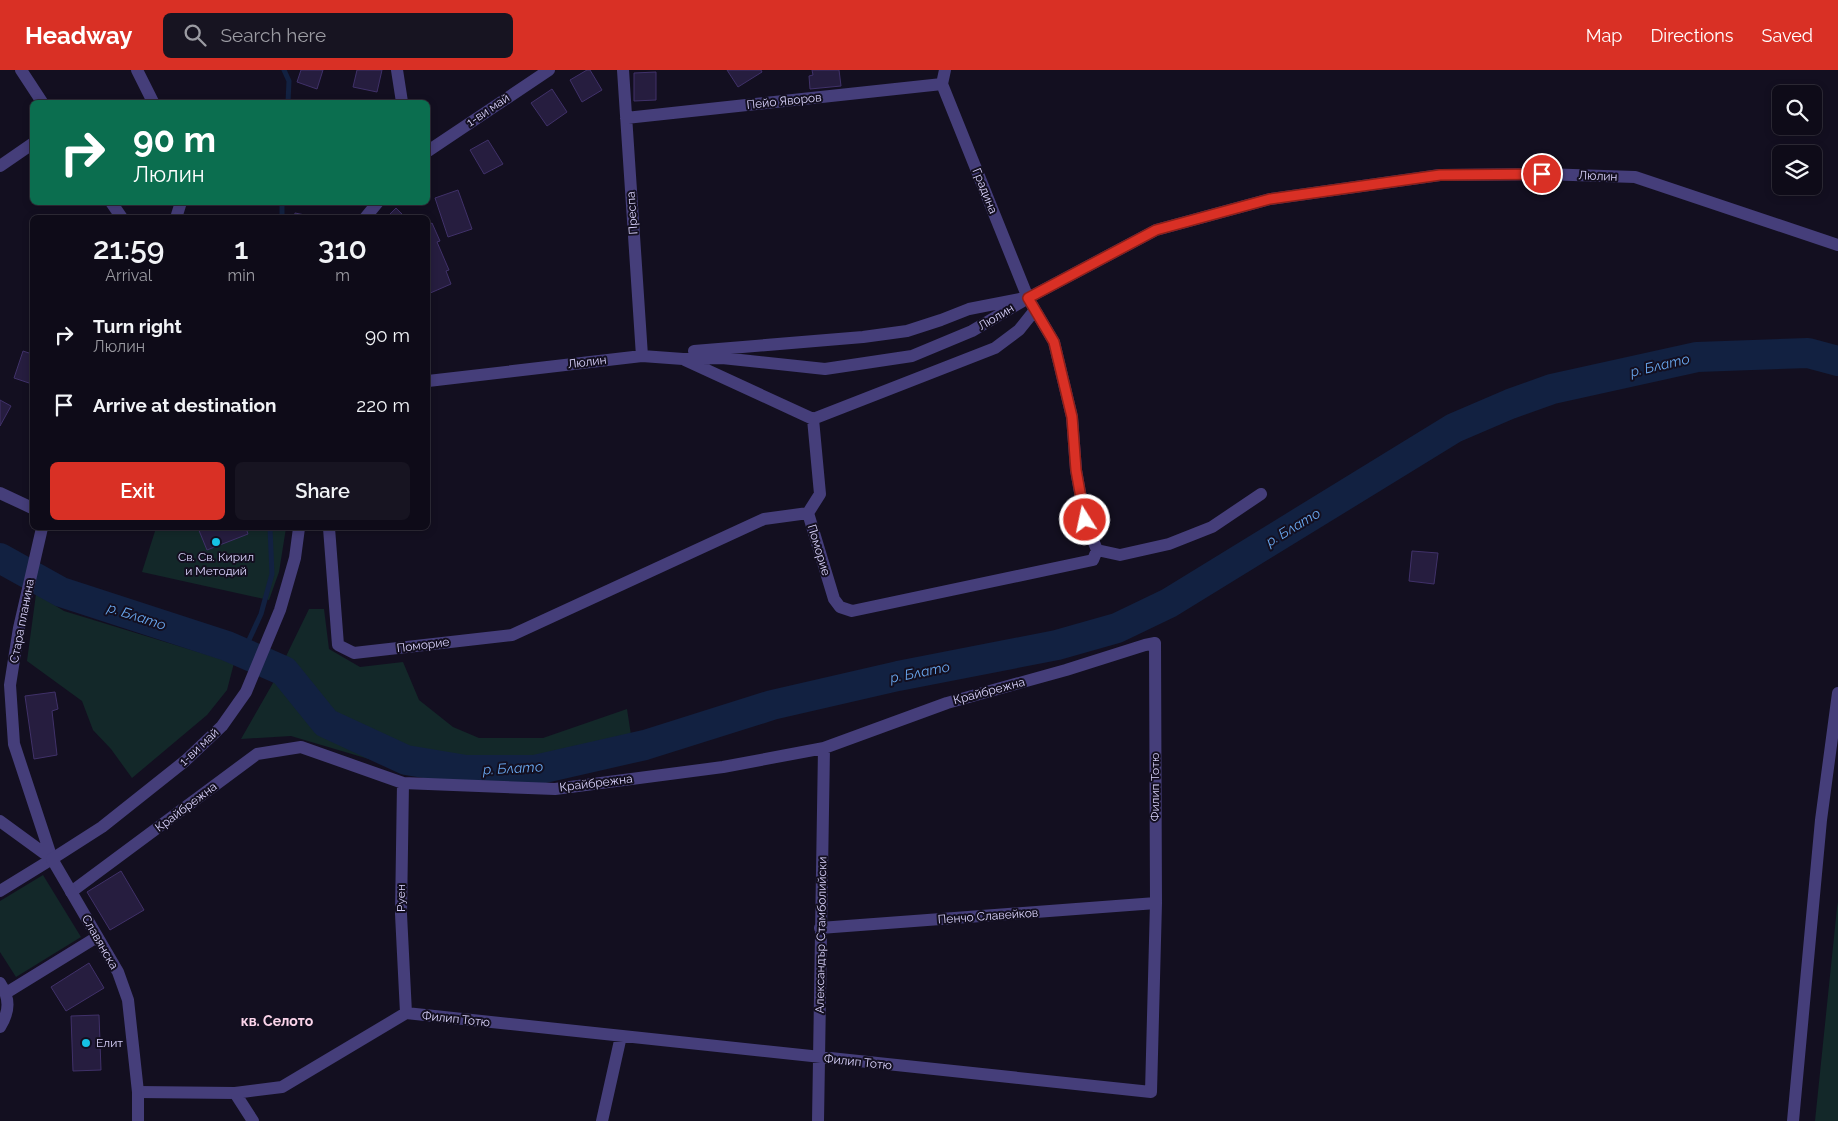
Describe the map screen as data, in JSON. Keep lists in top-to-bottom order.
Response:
{
  "streets": {
    "street": [
      "Пейо Яворов",
      "1-ви май",
      "Люлин",
      "Градина",
      "Преспа",
      "Поморие",
      "Стара планина",
      "Крайбрежна",
      "Филип Тотю",
      "Руен",
      "Пенчо Славейков",
      "Александър Стамболийски",
      "Славянска"
    ]
  },
  "crossings": [
    ["Пейо Яворов", "Градина"],
    ["Пейо Яворов", "Преспа"],
    ["1-ви май", "Стара планина"],
    ["1-ви май", "Славянска"],
    ["Люлин", "Градина"],
    ["Люлин", "Преспа"],
    ["Стара планина", "Славянска"],
    ["Крайбрежна", "Филип Тотю"],
    ["Крайбрежна", "Руен"],
    ["Крайбрежна", "Александър Стамболийски"],
    ["Крайбрежна", "Славянска"],
    ["Филип Тотю", "Руен"],
    ["Филип Тотю", "Пенчо Славейков"],
    ["Филип Тотю", "Александър Стамболийски"],
    ["Филип Тотю", "Славянска"],
    ["Пенчо Славейков", "Александър Стамболийски"]
  ],
  "districts": ["кв. Селото"],
  "water": ["р. Блато"],
  "places": ["Св. Св. Кирил и Методий", "Елит"],
  "page": {
    "header": "Headway",
    "search": "Search here",
    "nav": ["Map", "Directions", "Saved"],
    "turn": ["90 m", "Люлин"],
    "eta": [
      "21:59",
      "Arrival",
      "1",
      "min",
      "310",
      "m"
    ],
    "list": [
      {
        "name": "Turn right",
        "note": "Люлин",
        "value": "90 m"
      },
      {
        "name": "Arrive at destination",
        "value": "220 m"
      }
    ],
    "buttons": ["Exit", "Share"]
  }
}
